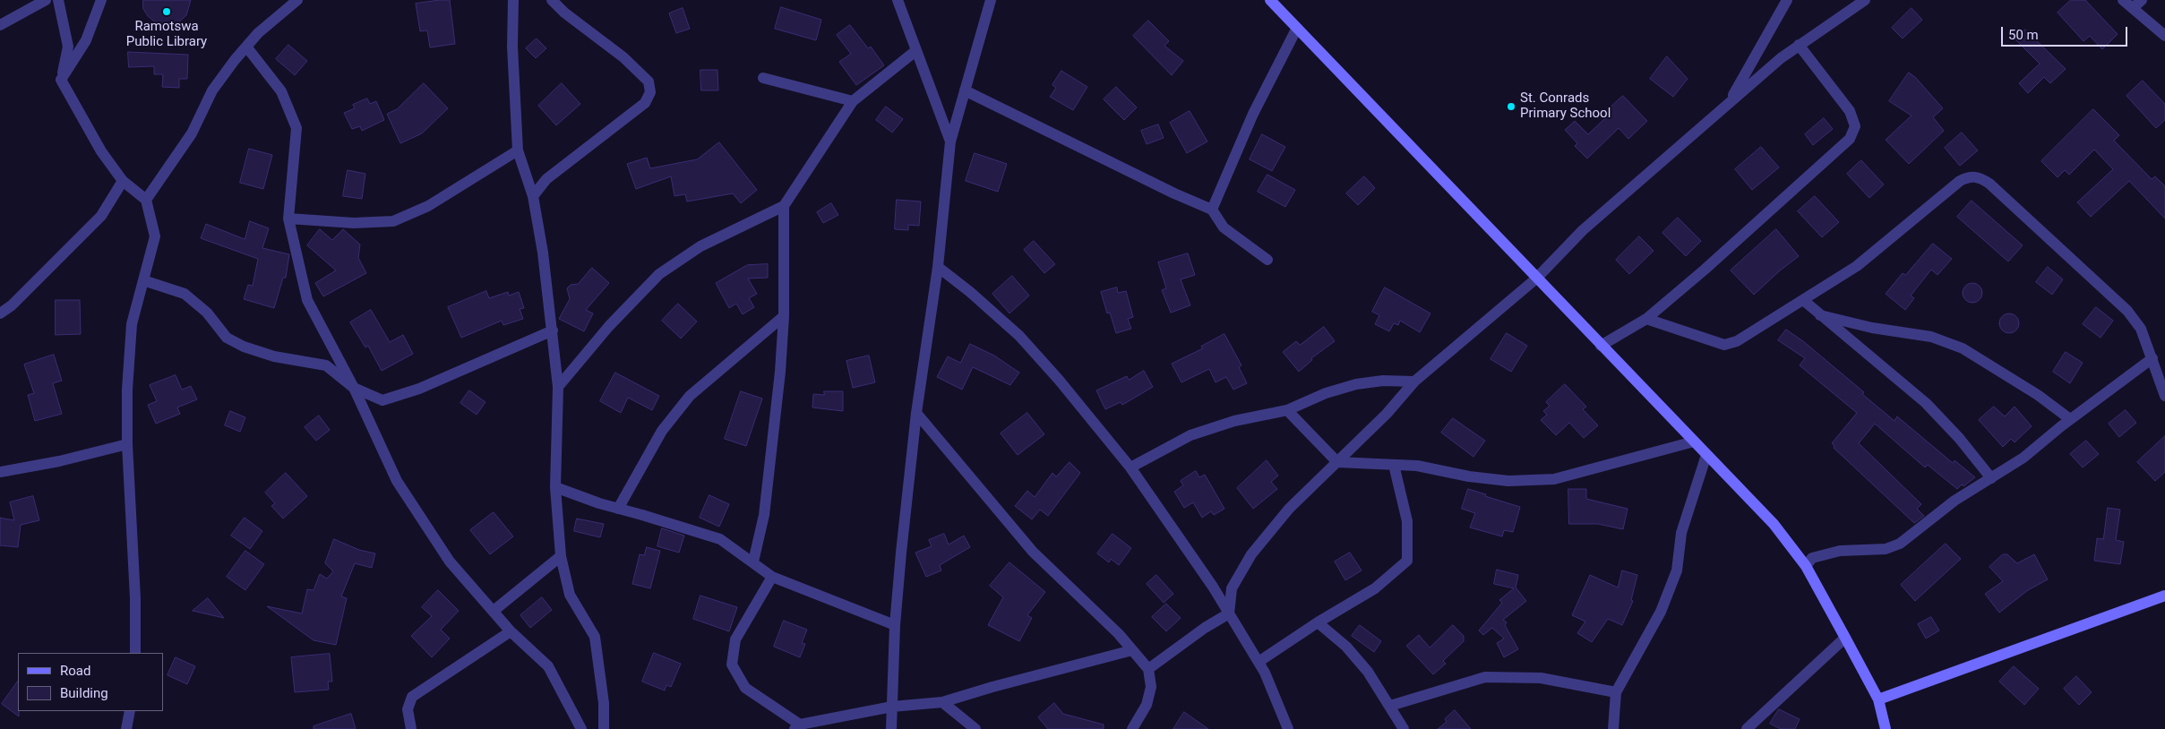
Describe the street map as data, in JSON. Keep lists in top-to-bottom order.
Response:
{
  "places": ["Ramotswa Public Library", "St. Conrads Primary School"],
  "legend": ["Road", "Building"],
  "scale_bar": "50 m"
}
